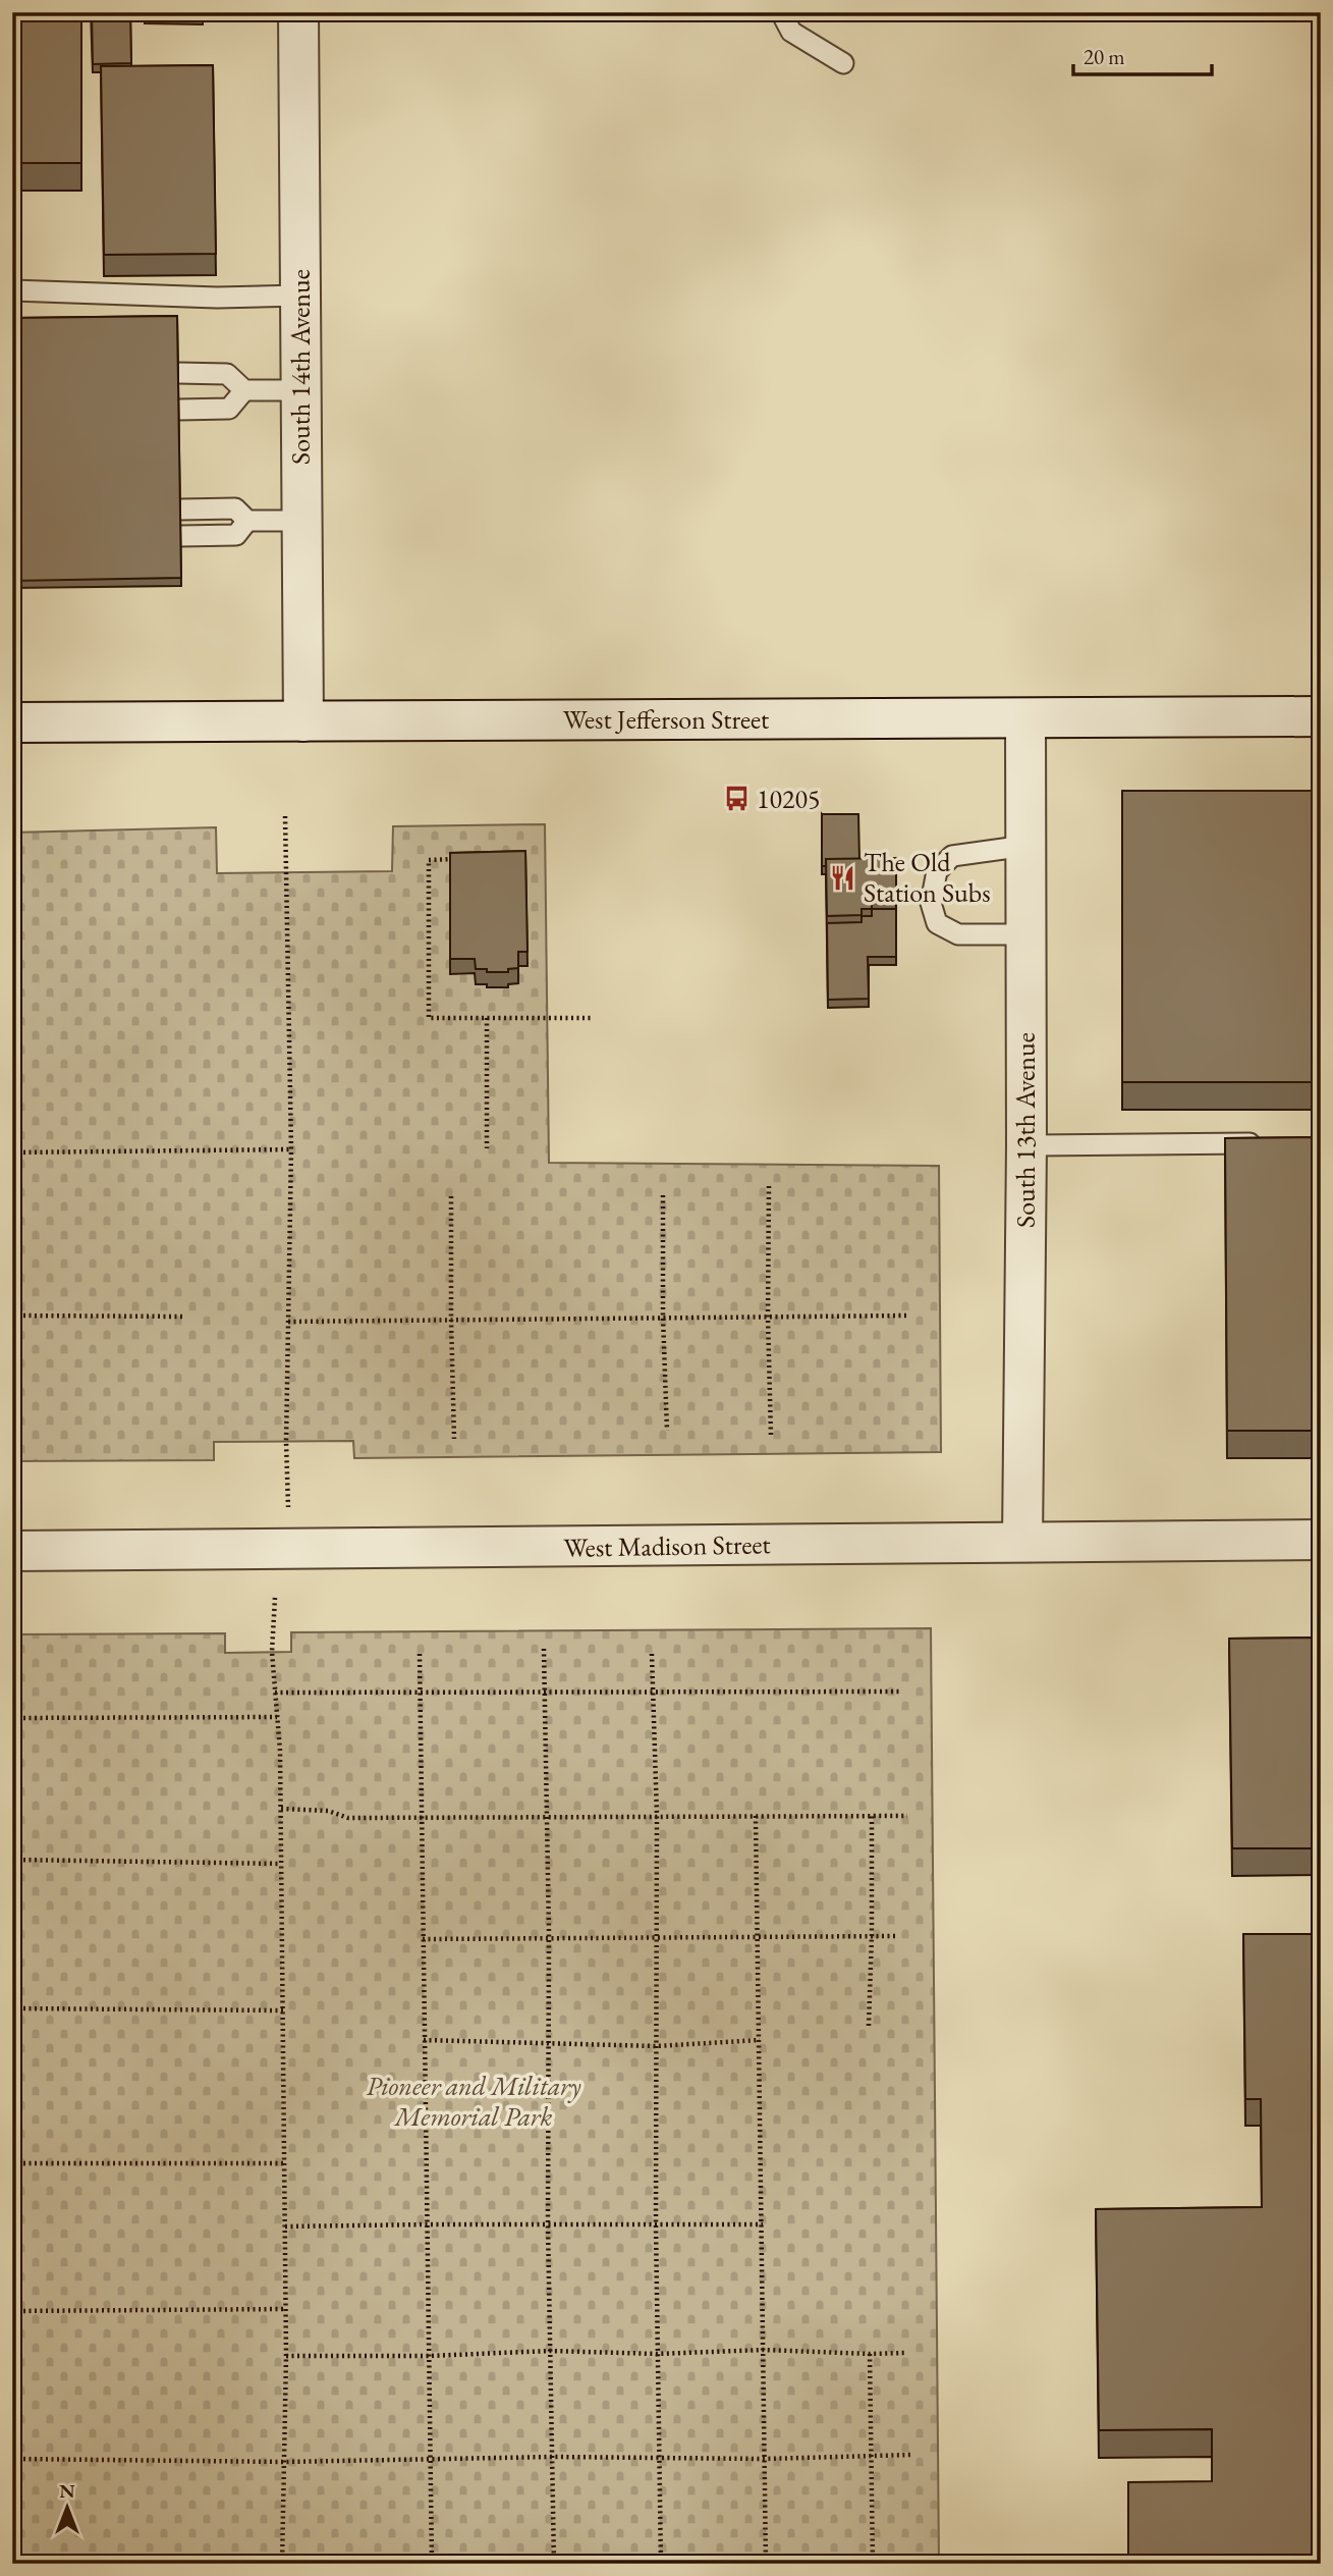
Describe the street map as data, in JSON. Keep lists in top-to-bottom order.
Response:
{
  "streets": {
    "street": [
      "South 14th Avenue",
      "West Jefferson Street",
      "South 13th Avenue",
      "West Madison Street"
    ]
  },
  "crossings": [
    ["South 14th Avenue", "West Jefferson Street"],
    ["West Jefferson Street", "South 13th Avenue"],
    ["South 13th Avenue", "West Madison Street"]
  ],
  "parks": ["Pioneer and Military Memorial Park"],
  "places": {
    "bus stop": ["10205"],
    "restaurant": ["The Old Station Subs"]
  },
  "scale_bar": "20 m",
  "north": "top"
}
